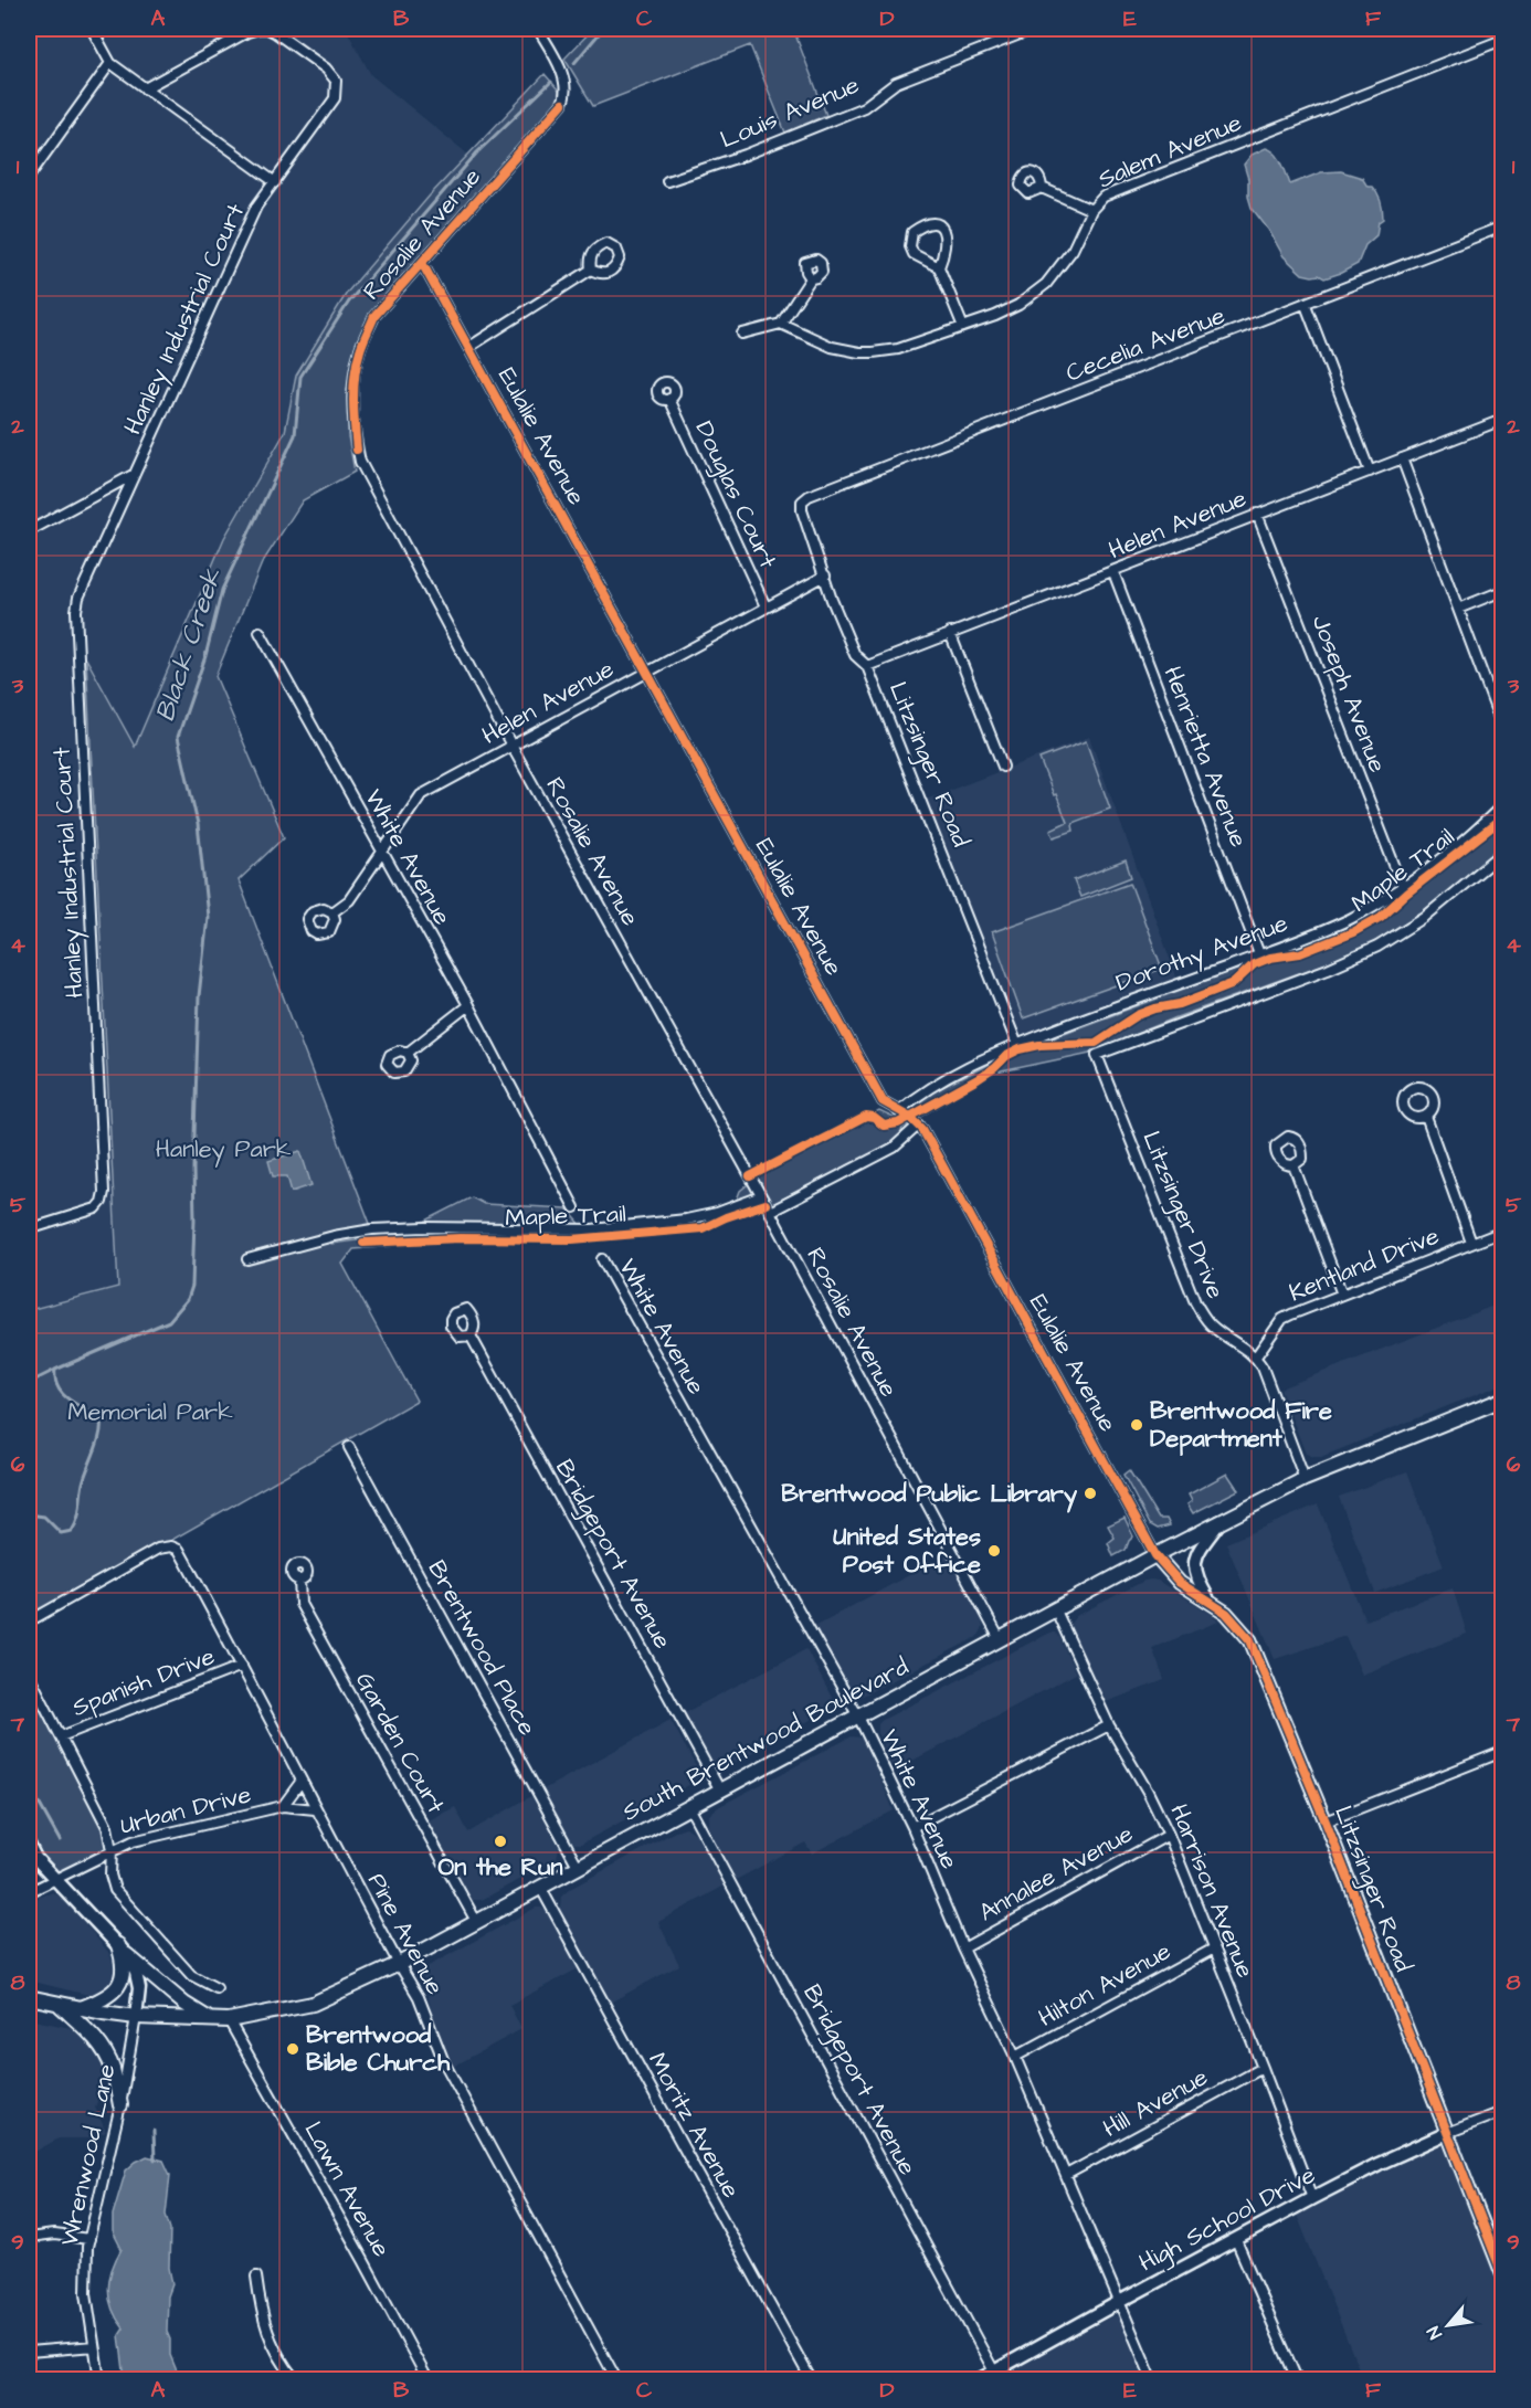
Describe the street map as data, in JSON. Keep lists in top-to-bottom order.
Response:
{
  "streets": {
    "main road": ["South Brentwood Boulevard"],
    "street": [
      "Louis Avenue",
      "Salem Avenue",
      "Rosalie Avenue",
      "Hanley Industrial Court",
      "Cecelia Avenue",
      "Eulalie Avenue",
      "Douglas Court",
      "Helen Avenue",
      "Joseph Avenue",
      "Henrietta Avenue",
      "Litzsinger Road",
      "White Avenue",
      "Dorothy Avenue",
      "Litzsinger Drive",
      "Kentland Drive",
      "Bridgeport Avenue",
      "Brentwood Place",
      "Spanish Drive",
      "Garden Court",
      "Urban Drive",
      "Annalee Avenue",
      "Harrison Avenue",
      "Pine Avenue",
      "Hilton Avenue",
      "Hill Avenue",
      "Moritz Avenue",
      "Wrenwood Lane",
      "Lawn Avenue",
      "High School Drive"
    ],
    "cycle path": ["Maple Trail"]
  },
  "crossings": [
    ["Rosalie Avenue", "Eulalie Avenue"],
    ["Rosalie Avenue", "Helen Avenue"],
    ["Rosalie Avenue", "South Brentwood Boulevard"],
    ["Cecelia Avenue", "Litzsinger Road"],
    ["Eulalie Avenue", "Helen Avenue"],
    ["Eulalie Avenue", "Litzsinger Road"],
    ["Eulalie Avenue", "Dorothy Avenue"],
    ["Eulalie Avenue", "South Brentwood Boulevard"],
    ["Douglas Court", "Helen Avenue"],
    ["Helen Avenue", "Joseph Avenue"],
    ["Helen Avenue", "Henrietta Avenue"],
    ["Helen Avenue", "Litzsinger Road"],
    ["Helen Avenue", "White Avenue"],
    ["Joseph Avenue", "Dorothy Avenue"],
    ["Henrietta Avenue", "Dorothy Avenue"],
    ["Litzsinger Road", "Dorothy Avenue"],
    ["Litzsinger Road", "South Brentwood Boulevard"],
    ["Litzsinger Road", "High School Drive"],
    ["White Avenue", "South Brentwood Boulevard"],
    ["White Avenue", "Annalee Avenue"],
    ["White Avenue", "Hilton Avenue"],
    ["White Avenue", "Hill Avenue"],
    ["White Avenue", "High School Drive"],
    ["Litzsinger Drive", "Kentland Drive"],
    ["Bridgeport Avenue", "South Brentwood Boulevard"],
    ["Bridgeport Avenue", "High School Drive"],
    ["Brentwood Place", "South Brentwood Boulevard"],
    ["Spanish Drive", "Pine Avenue"],
    ["South Brentwood Boulevard", "Garden Court"],
    ["South Brentwood Boulevard", "Harrison Avenue"],
    ["South Brentwood Boulevard", "Pine Avenue"],
    ["South Brentwood Boulevard", "Moritz Avenue"],
    ["South Brentwood Boulevard", "Wrenwood Lane"],
    ["South Brentwood Boulevard", "Lawn Avenue"],
    ["Urban Drive", "Pine Avenue"],
    ["Annalee Avenue", "Harrison Avenue"],
    ["Harrison Avenue", "Hilton Avenue"],
    ["Harrison Avenue", "Hill Avenue"],
    ["Harrison Avenue", "High School Drive"]
  ],
  "water": ["Black Creek"],
  "parks": ["Hanley Park", "Memorial Park"],
  "places": [
    "Brentwood Fire Department",
    "Brentwood Public Library",
    "United States Post Office",
    "On the Run",
    "Brentwood Bible Church"
  ],
  "north": "bottom left",
  "grid": {
    "columns": [
      "A",
      "B",
      "C",
      "D",
      "E",
      "F"
    ],
    "rows": [
      "1",
      "2",
      "3",
      "4",
      "5",
      "6",
      "7",
      "8",
      "9"
    ]
  }
}
